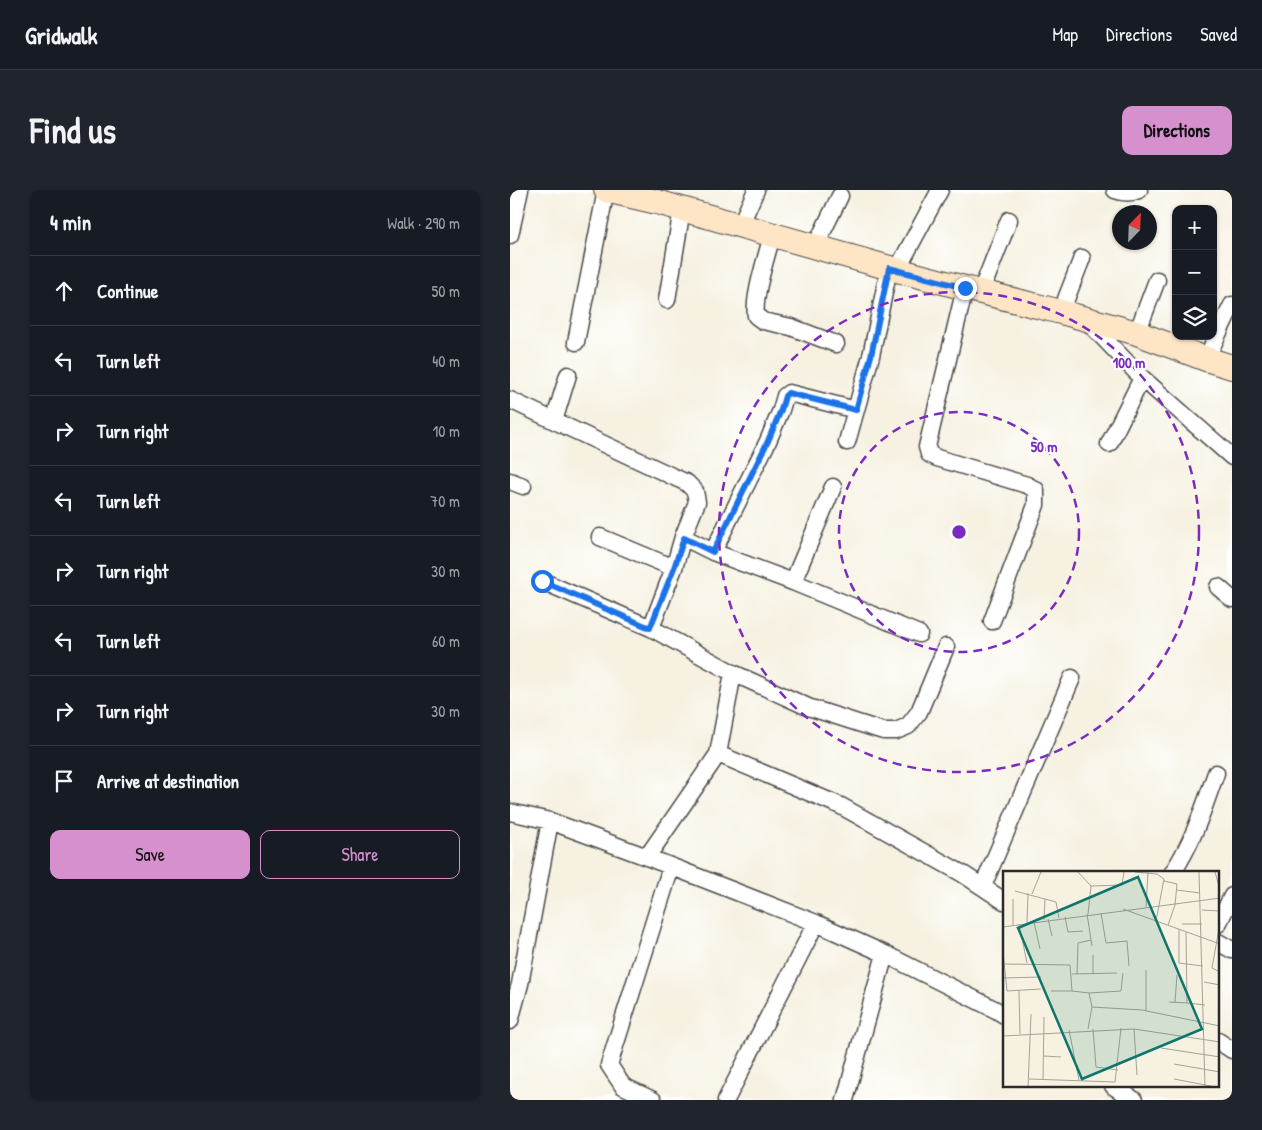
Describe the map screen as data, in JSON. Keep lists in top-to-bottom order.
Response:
{
  "north": "top right",
  "page": {
    "header": "Gridwalk",
    "nav": ["Map", "Directions", "Saved"],
    "buttons": [
      "Directions",
      ["Save", "Share"]
    ],
    "title": "Find us",
    "heading": ["4 min", "Walk · 290 m"],
    "map_buttons": ["+", "−"],
    "list": [
      ["Continue", "50 m"],
      ["Turn left", "40 m"],
      ["Turn right", "10 m"],
      ["Turn left", "70 m"],
      ["Turn right", "30 m"],
      ["Turn left", "60 m"],
      ["Turn right", "30 m"],
      "Arrive at destination"
    ]
  },
  "rings": ["100 m", "50 m"]
}
